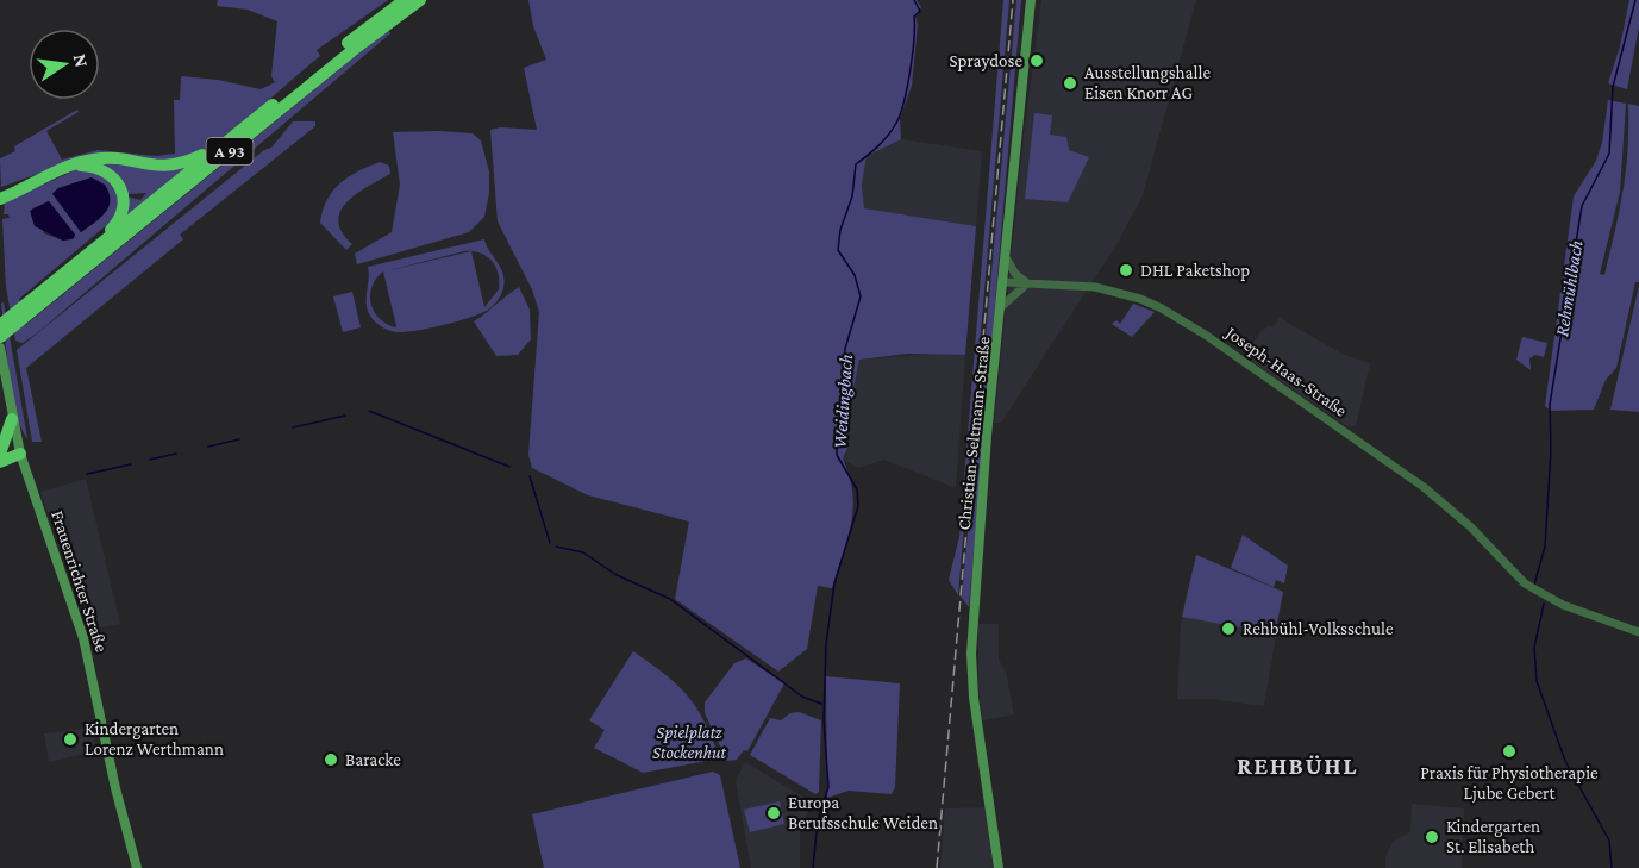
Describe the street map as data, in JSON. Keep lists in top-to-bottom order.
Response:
{
  "streets": {
    "highway": ["A 93"],
    "main road": ["Christian-Seltmann-Straße", "Frauenrichter Straße"],
    "street": ["Joseph-Haas-Straße"]
  },
  "crossings": [
    ["Joseph-Haas-Straße", "Christian-Seltmann-Straße"]
  ],
  "districts": ["REHBÜHL"],
  "water": ["Rehmühlbach", "Weidingbach"],
  "parks": ["Spielplatz Stockenhut"],
  "places": [
    "Spraydose",
    "Ausstellungshalle Eisen Knorr AG",
    "DHL Paketshop",
    "Rehbühl-Volksschule",
    "Kindergarten Lorenz Werthmann",
    "Praxis für Physiotherapie Ljube Gebert",
    "Baracke",
    "Europa Berufsschule Weiden",
    "Kindergarten St. Elisabeth"
  ],
  "north": "right"
}
